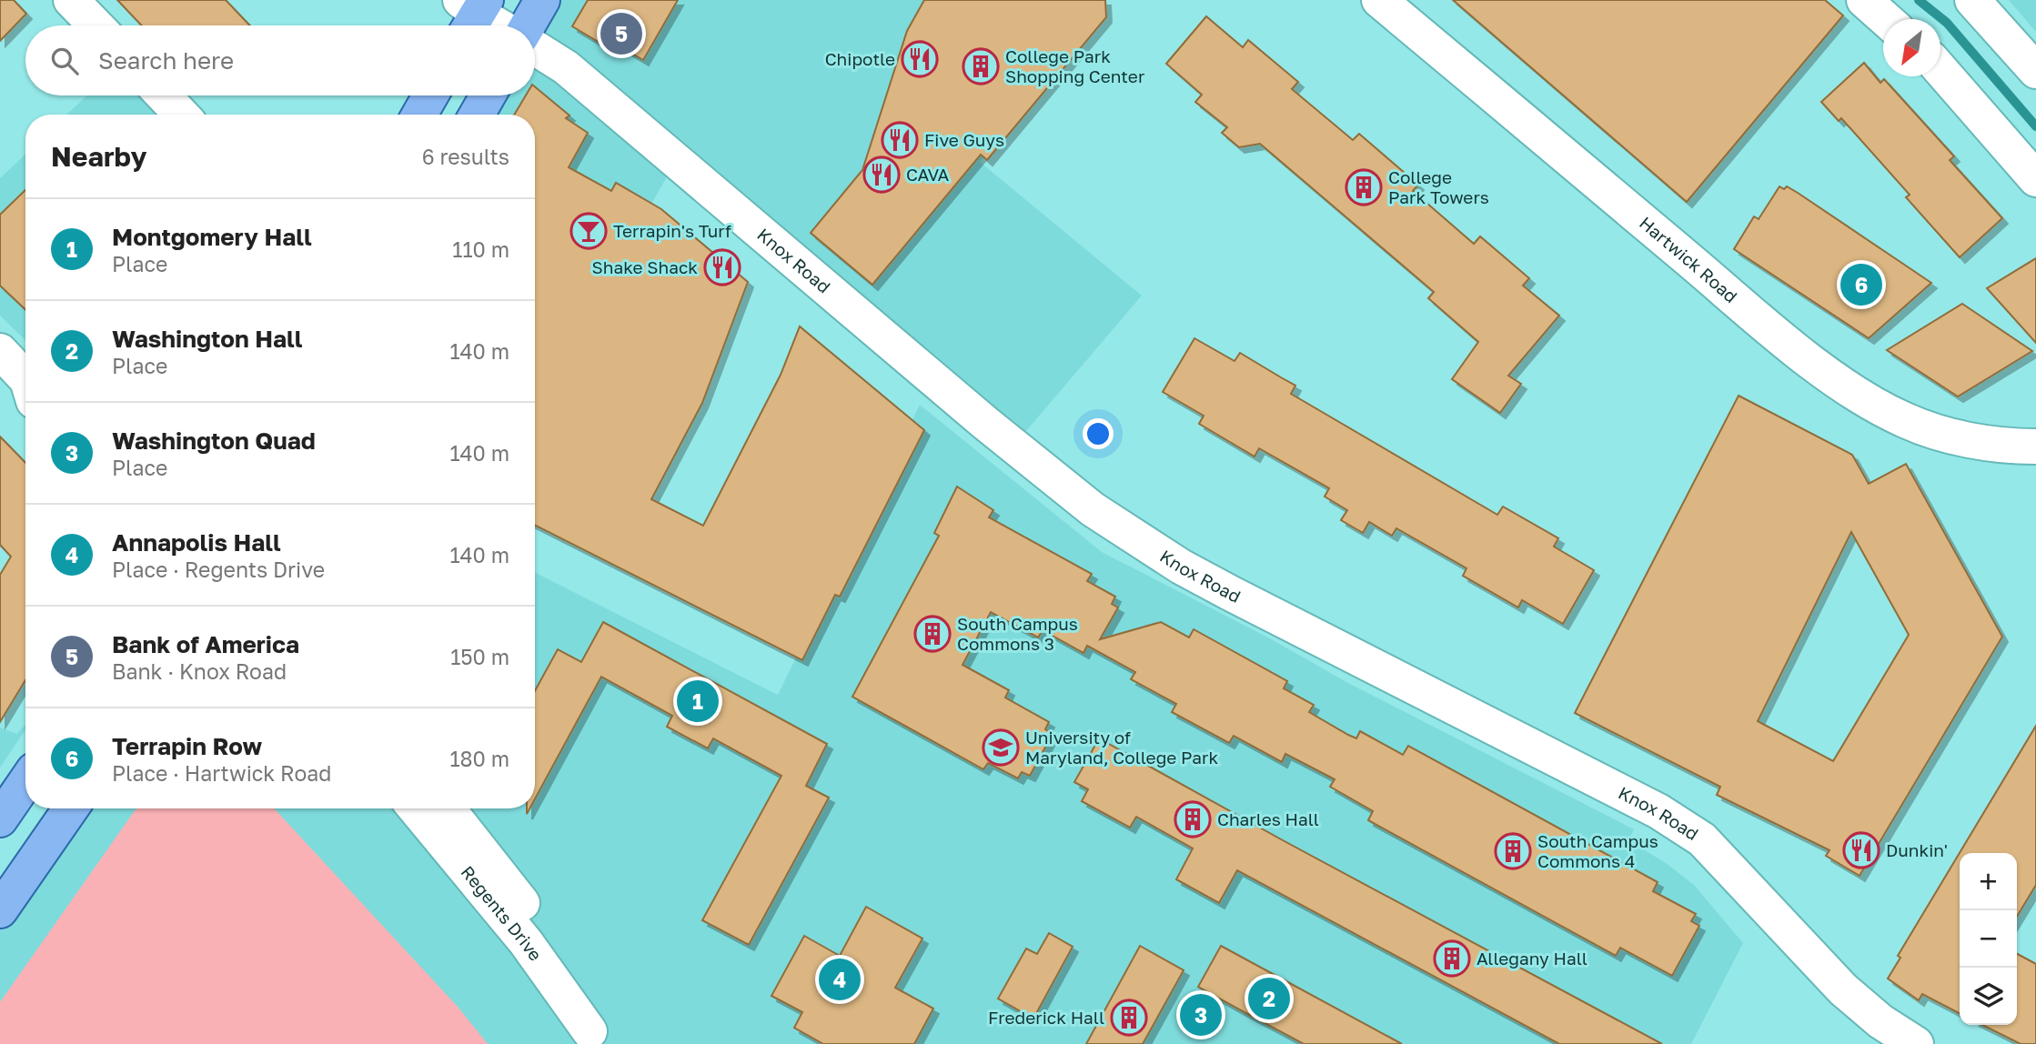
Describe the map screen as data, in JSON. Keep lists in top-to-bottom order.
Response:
{
  "streets": {
    "street": ["Knox Road", "Hartwick Road", "Regents Drive"]
  },
  "places": {
    "restaurant": [
      "Chipotle",
      "Five Guys",
      "CAVA",
      "Shake Shack",
      "Dunkin'"
    ],
    "building": [
      "College Park Shopping Center",
      "College Park Towers",
      "South Campus Commons 3",
      "Charles Hall",
      "South Campus Commons 4",
      "Allegany Hall",
      "Frederick Hall"
    ],
    "bar": ["Terrapin's Turf"],
    "school or university": ["University of Maryland, College Park"]
  },
  "north": "bottom left",
  "page": {
    "pins": [
      "5",
      "6",
      "1",
      "4",
      "2",
      "3"
    ],
    "search": "Search here",
    "heading": ["Nearby", "6 results"],
    "list": [
      {
        "mark": "1",
        "name": "Montgomery Hall",
        "note": "Place",
        "value": "110 m"
      },
      {
        "mark": "2",
        "name": "Washington Hall",
        "note": "Place",
        "value": "140 m"
      },
      {
        "mark": "3",
        "name": "Washington Quad",
        "note": "Place",
        "value": "140 m"
      },
      {
        "mark": "4",
        "name": "Annapolis Hall",
        "note": "Place · Regents Drive",
        "value": "140 m"
      },
      {
        "mark": "5",
        "name": "Bank of America",
        "note": "Bank · Knox Road",
        "value": "150 m"
      },
      {
        "mark": "6",
        "name": "Terrapin Row",
        "note": "Place · Hartwick Road",
        "value": "180 m"
      }
    ],
    "map_buttons": ["+", "−"]
  }
}
